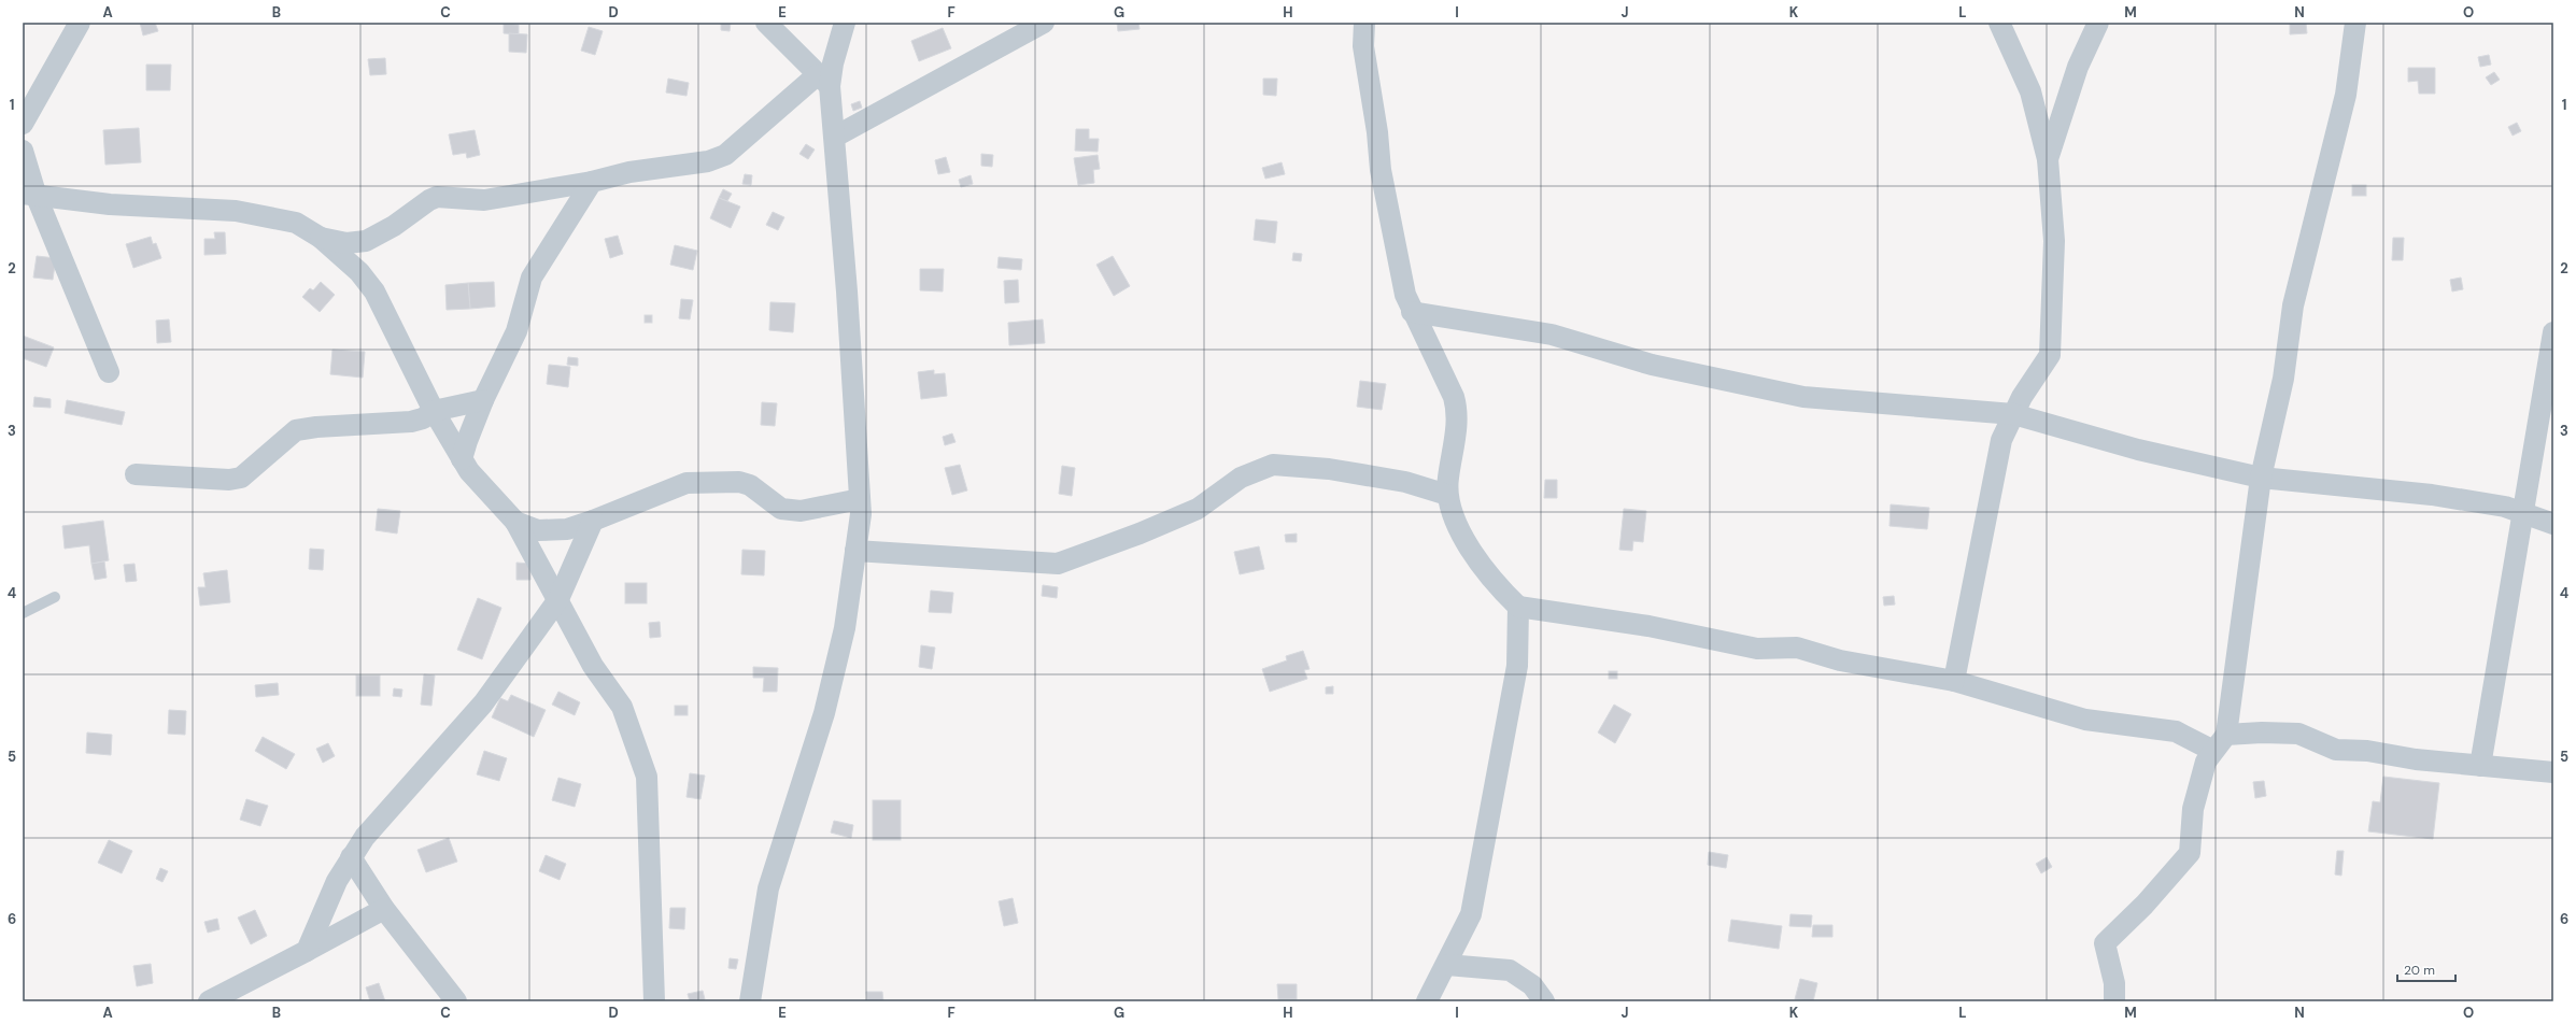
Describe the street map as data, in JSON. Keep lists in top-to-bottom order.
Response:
{
  "scale_bar": "20 m",
  "grid": {
    "columns": [
      "A",
      "B",
      "C",
      "D",
      "E",
      "F",
      "G",
      "H",
      "I",
      "J",
      "K",
      "L",
      "M",
      "N",
      "O"
    ],
    "rows": [
      "1",
      "2",
      "3",
      "4",
      "5",
      "6"
    ]
  }
}
